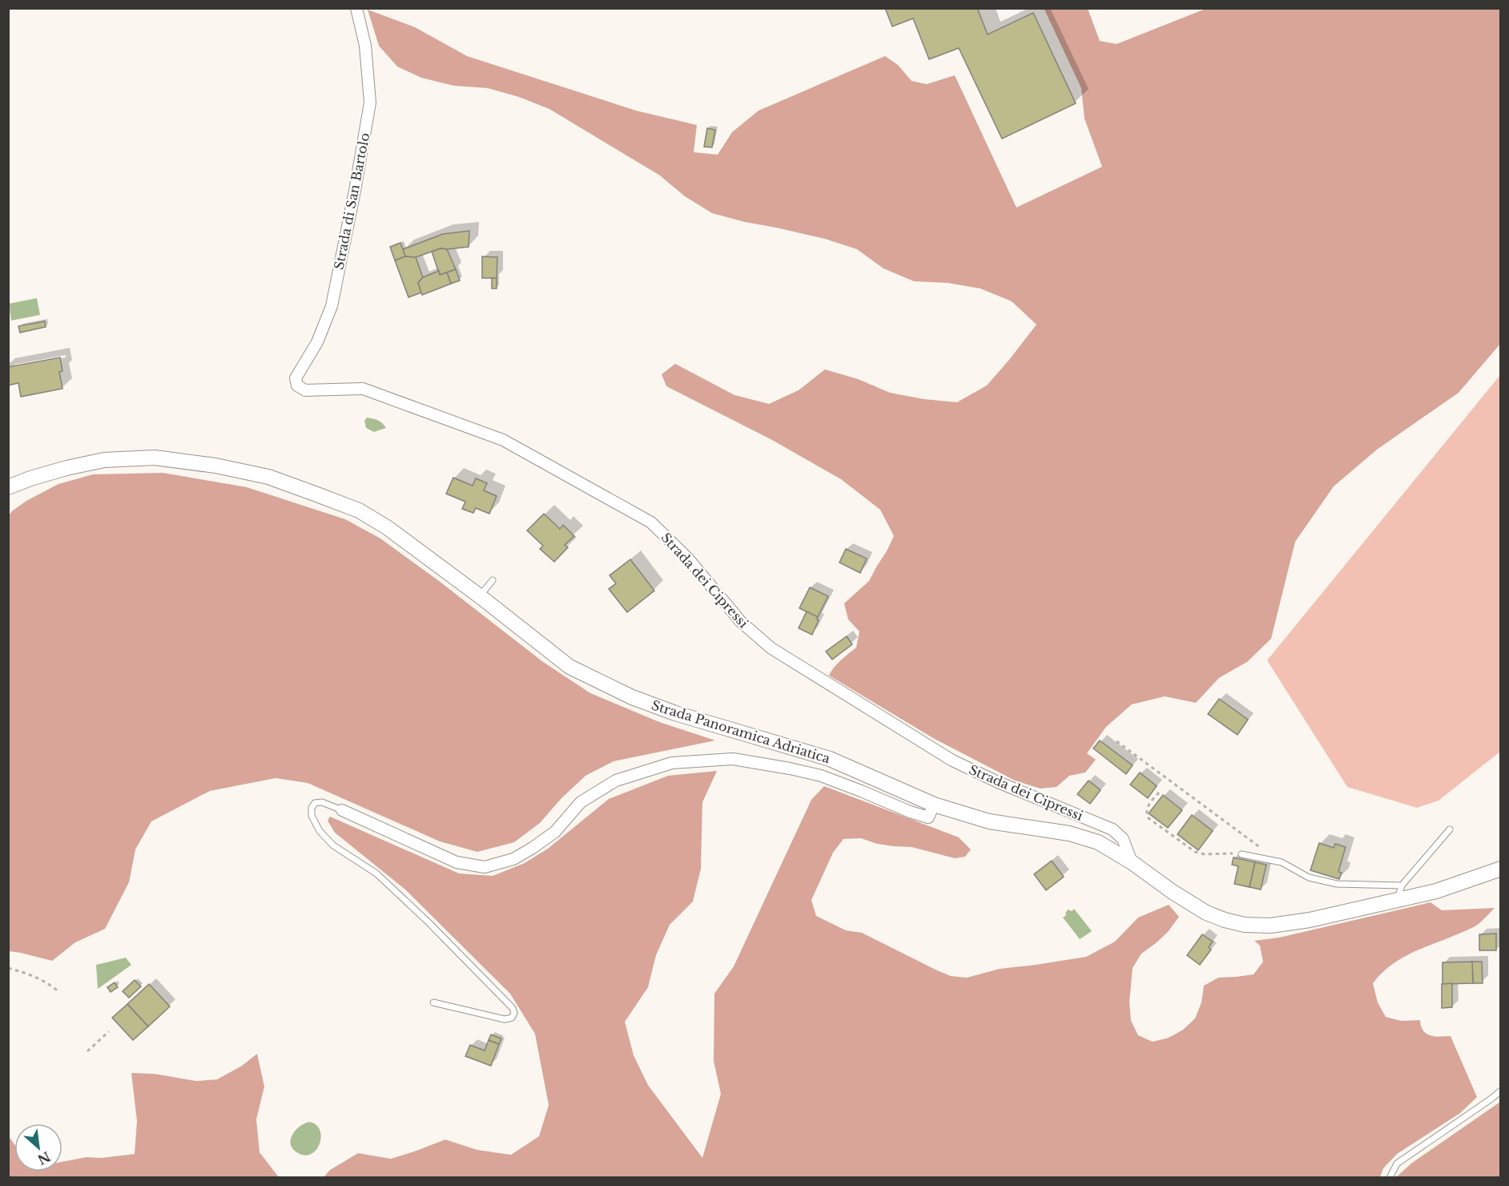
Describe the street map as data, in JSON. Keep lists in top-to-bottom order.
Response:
{
  "streets": {
    "street": ["Strada di San Bartolo", "Strada dei Cipressi", "Strada Panoramica Adriatica"]
  },
  "crossings": [
    ["Strada di San Bartolo", "Strada dei Cipressi"],
    ["Strada dei Cipressi", "Strada Panoramica Adriatica"]
  ],
  "north": "bottom right"
}
